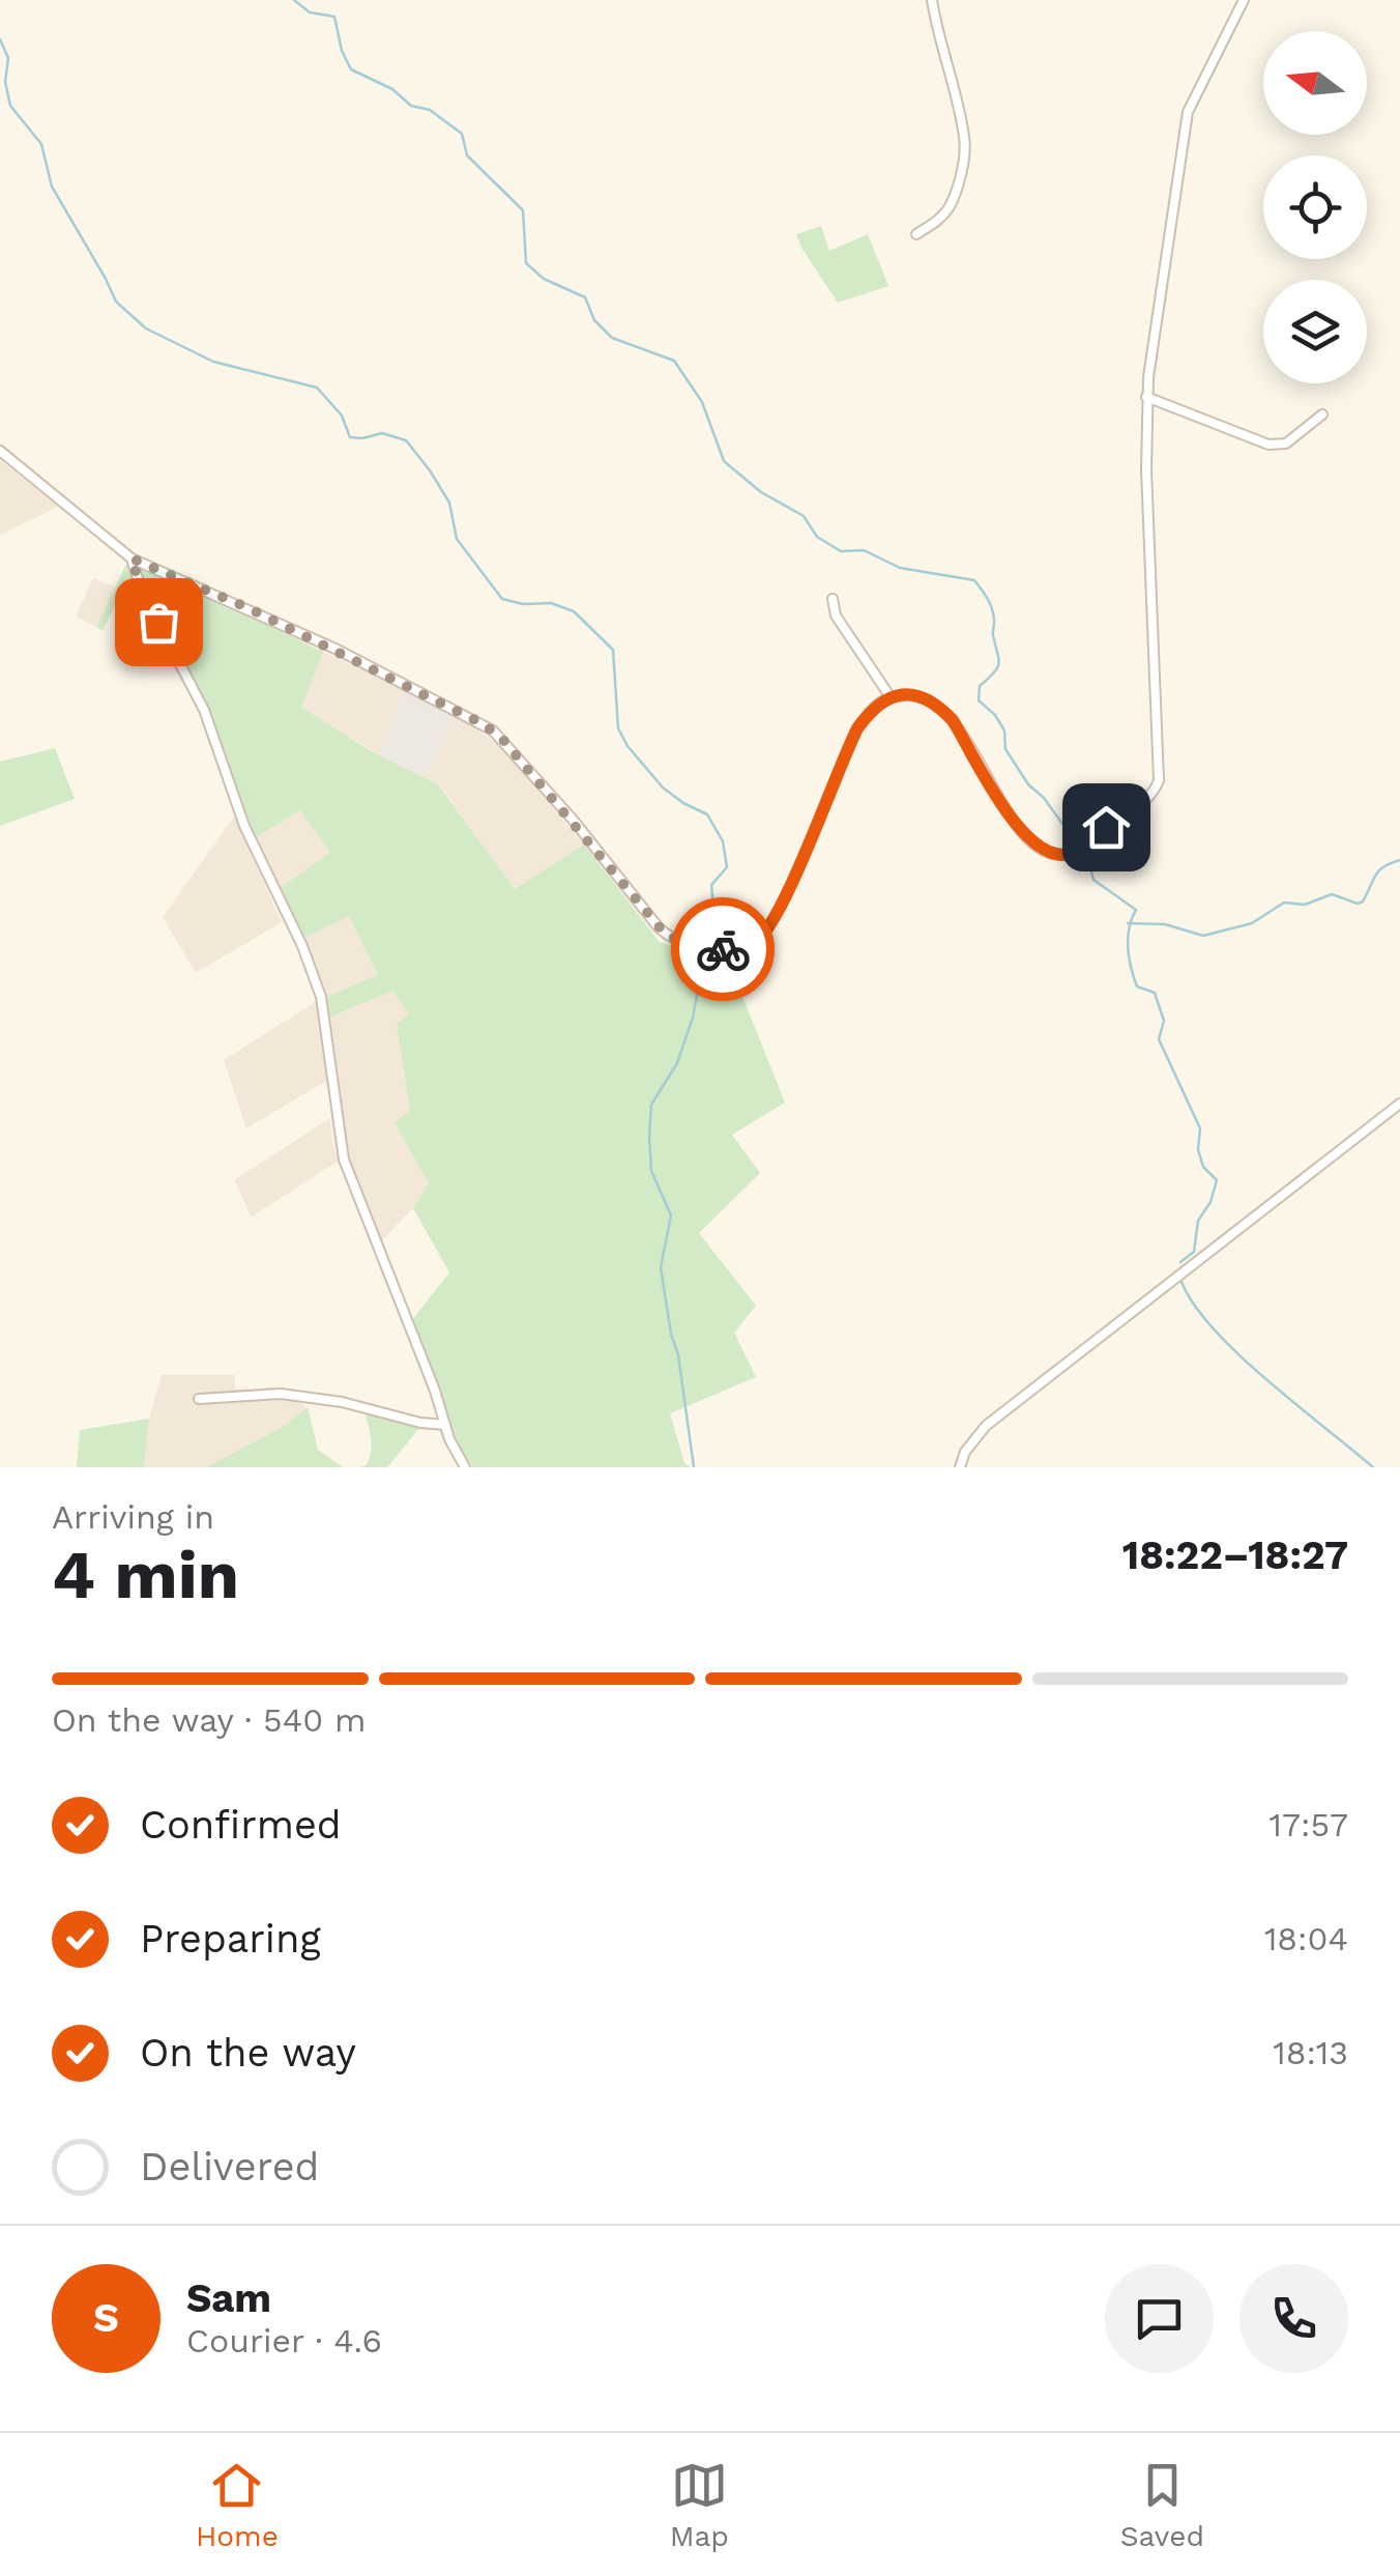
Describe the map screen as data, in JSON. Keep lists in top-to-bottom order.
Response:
{
  "north": "left",
  "page": {
    "heading": ["4 min", "Arriving in", "18:22–18:27"],
    "panel": ["Sam", "Courier · 4.6"],
    "bar": "On the way · 540 m",
    "list": [
      ["Confirmed", "17:57"],
      ["Preparing", "18:04"],
      ["On the way", "18:13"],
      "Delivered"
    ],
    "round": "S",
    "tabs": ["Home", "Map", "Saved"]
  }
}
